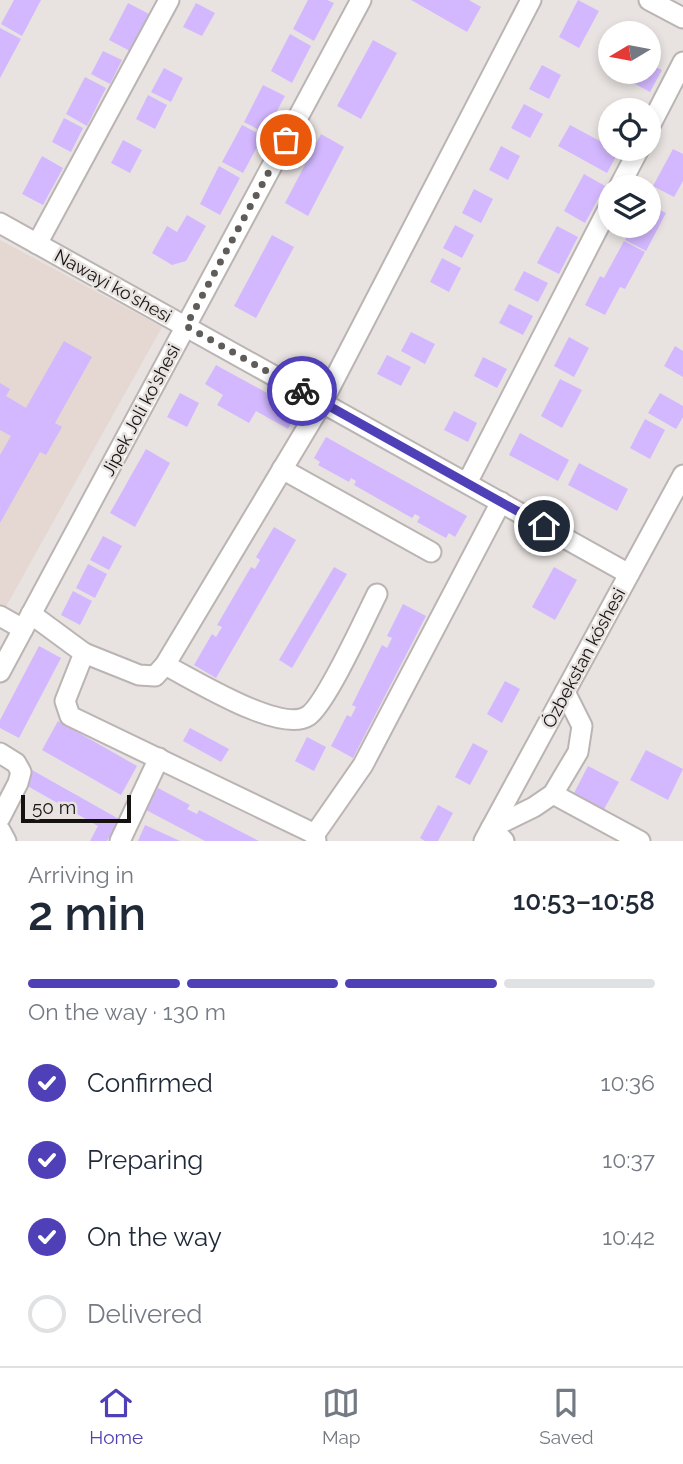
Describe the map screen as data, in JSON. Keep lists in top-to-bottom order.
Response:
{
  "streets": {
    "street": ["Nawayi ko'shesi", "Jipek Joli ko'shesi", "Ózbekstan kóshesi"]
  },
  "crossings": [
    ["Nawayi ko'shesi", "Jipek Joli ko'shesi"],
    ["Nawayi ko'shesi", "Ózbekstan kóshesi"]
  ],
  "scale_bar": "50 m",
  "north": "left",
  "page": {
    "scale": "50 m",
    "heading": ["2 min", "Arriving in", "10:53–10:58"],
    "bar": "On the way · 130 m",
    "list": [
      ["Confirmed", "10:36"],
      ["Preparing", "10:37"],
      ["On the way", "10:42"],
      "Delivered"
    ],
    "tabs": ["Home", "Map", "Saved"]
  }
}
